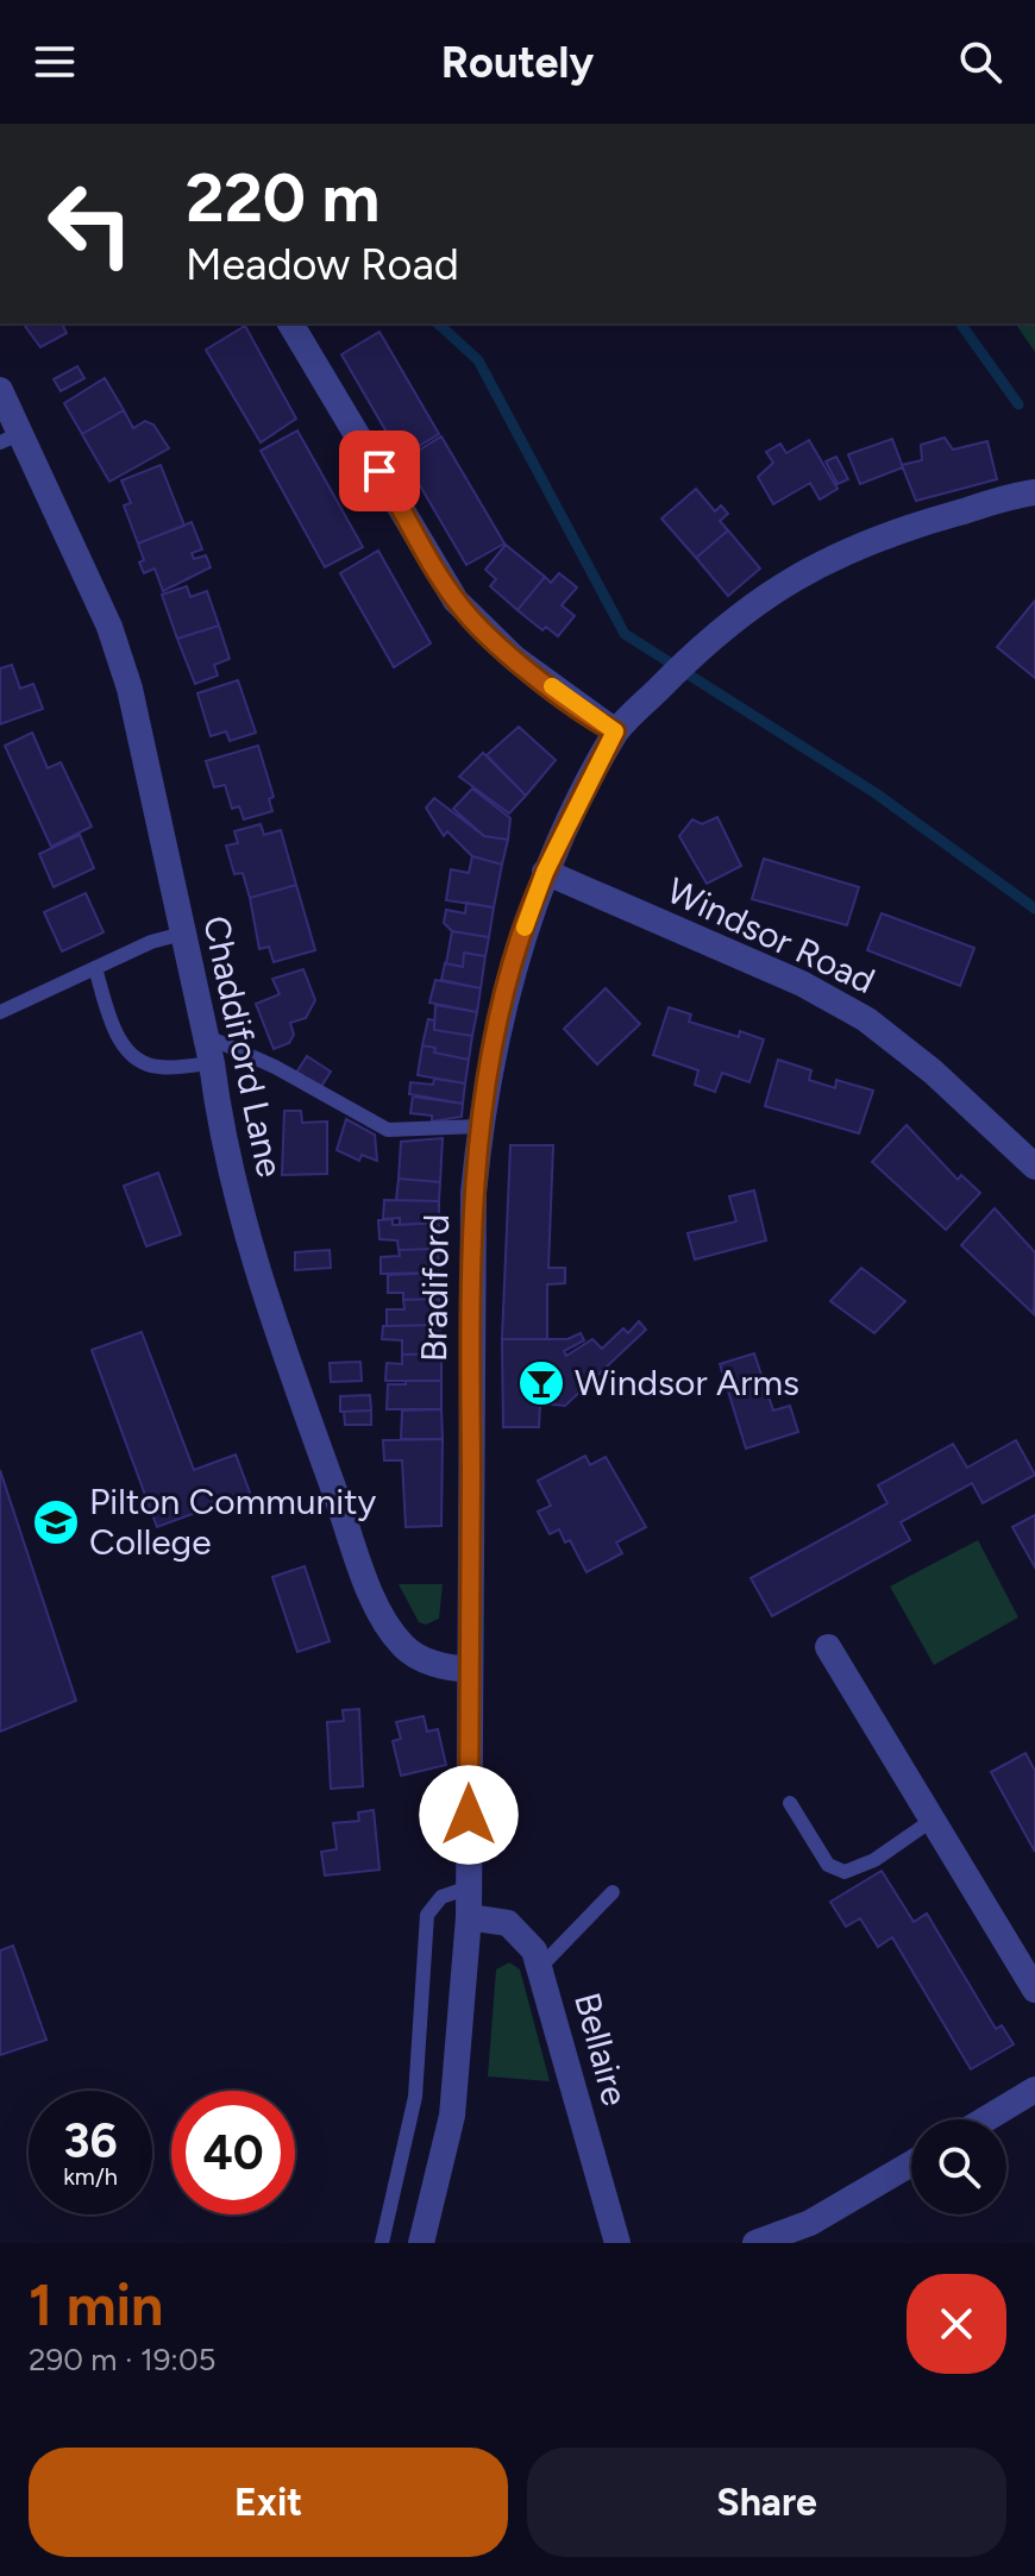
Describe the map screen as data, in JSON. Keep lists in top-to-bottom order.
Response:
{
  "streets": {
    "street": [
      "Windsor Road",
      "Chaddiford Lane",
      "Bradiford",
      "Bellaire"
    ]
  },
  "crossings": [
    ["Windsor Road", "Bradiford"],
    ["Chaddiford Lane", "Bradiford"],
    ["Bradiford", "Bellaire"]
  ],
  "places": {
    "bar": ["Windsor Arms"],
    "school or university": ["Pilton Community College"]
  },
  "page": {
    "header": "Routely",
    "turn": ["220 m", "Meadow Road"],
    "speed": "36 km/h",
    "limit": "40",
    "heading": ["1 min", "290 m · 19:05"],
    "buttons": ["Exit", "Share"]
  }
}
